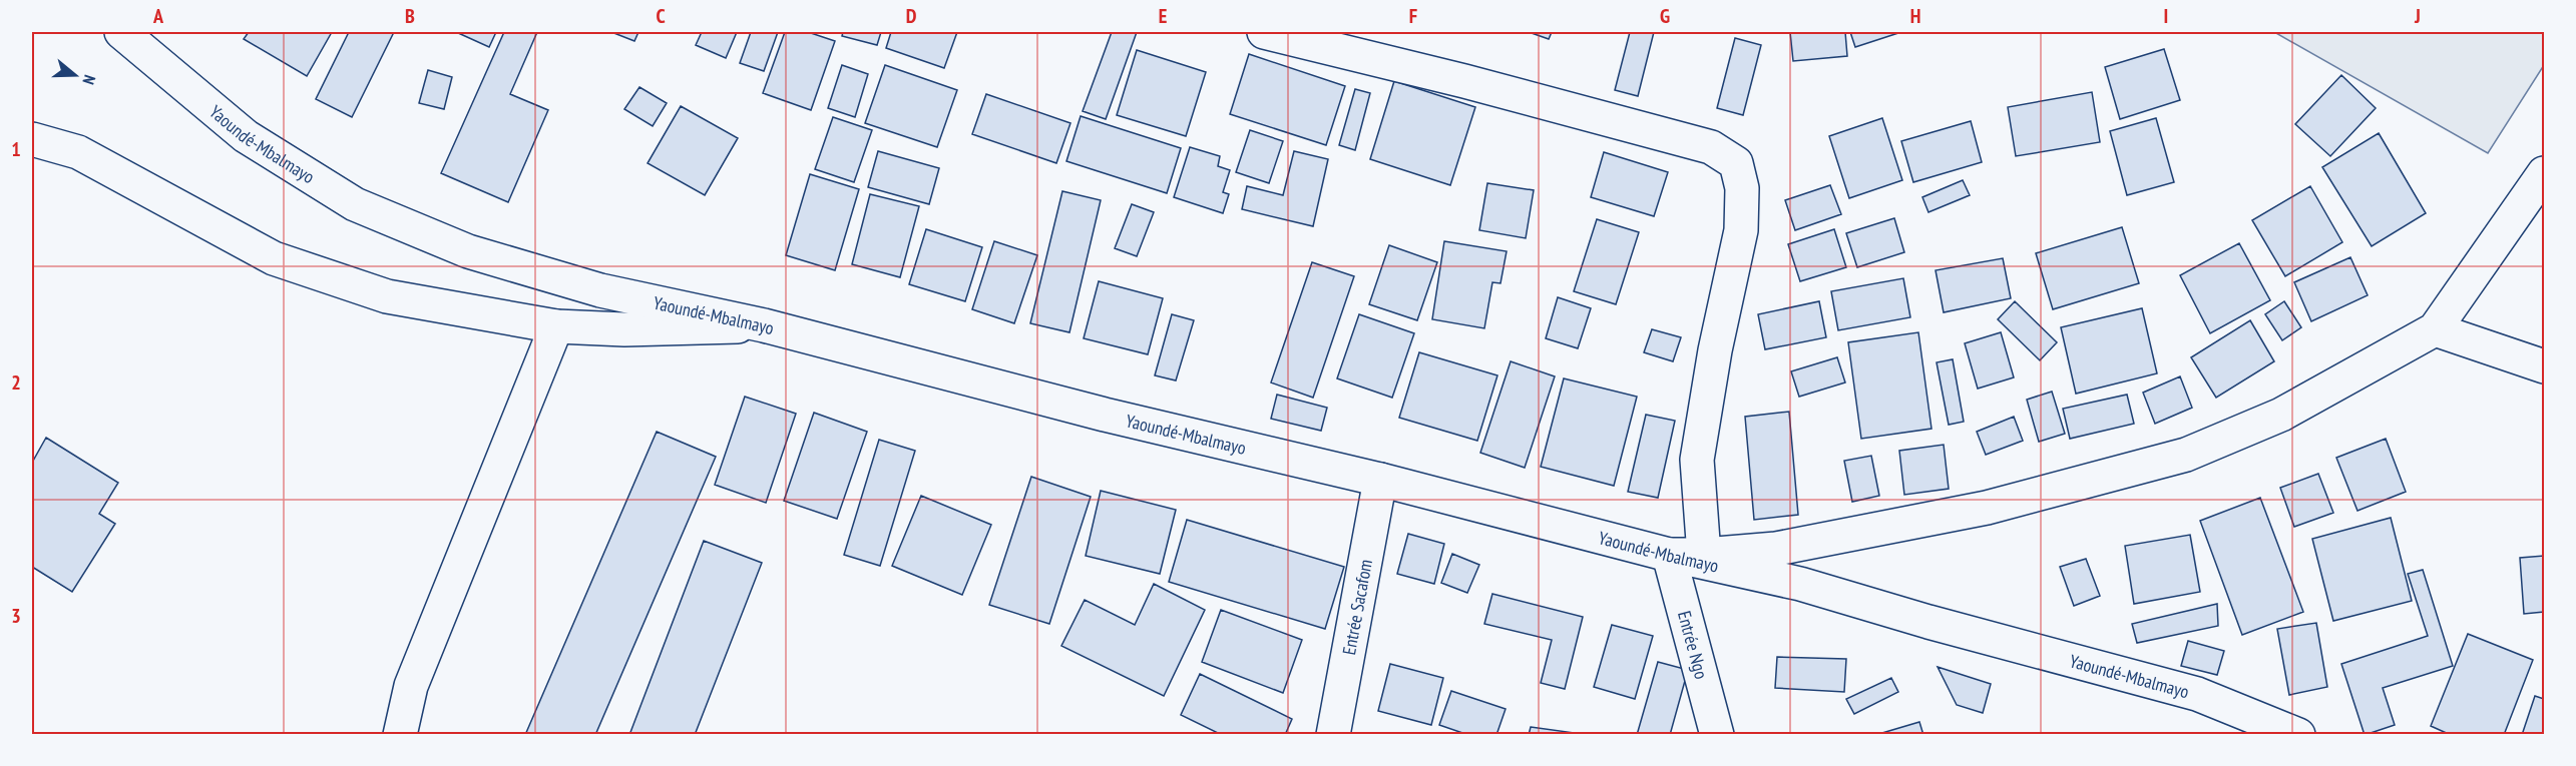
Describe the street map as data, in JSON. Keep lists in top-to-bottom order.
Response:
{
  "streets": {
    "main road": ["Yaoundé-Mbalmayo", "Entrée Sacafom", "Entrée Ngo"]
  },
  "crossings": [
    ["Yaoundé-Mbalmayo", "Entrée Sacafom"],
    ["Yaoundé-Mbalmayo", "Entrée Ngo"]
  ],
  "north": "right",
  "grid": {
    "columns": [
      "A",
      "B",
      "C",
      "D",
      "E",
      "F",
      "G",
      "H",
      "I",
      "J"
    ],
    "rows": ["1", "2", "3"]
  }
}
